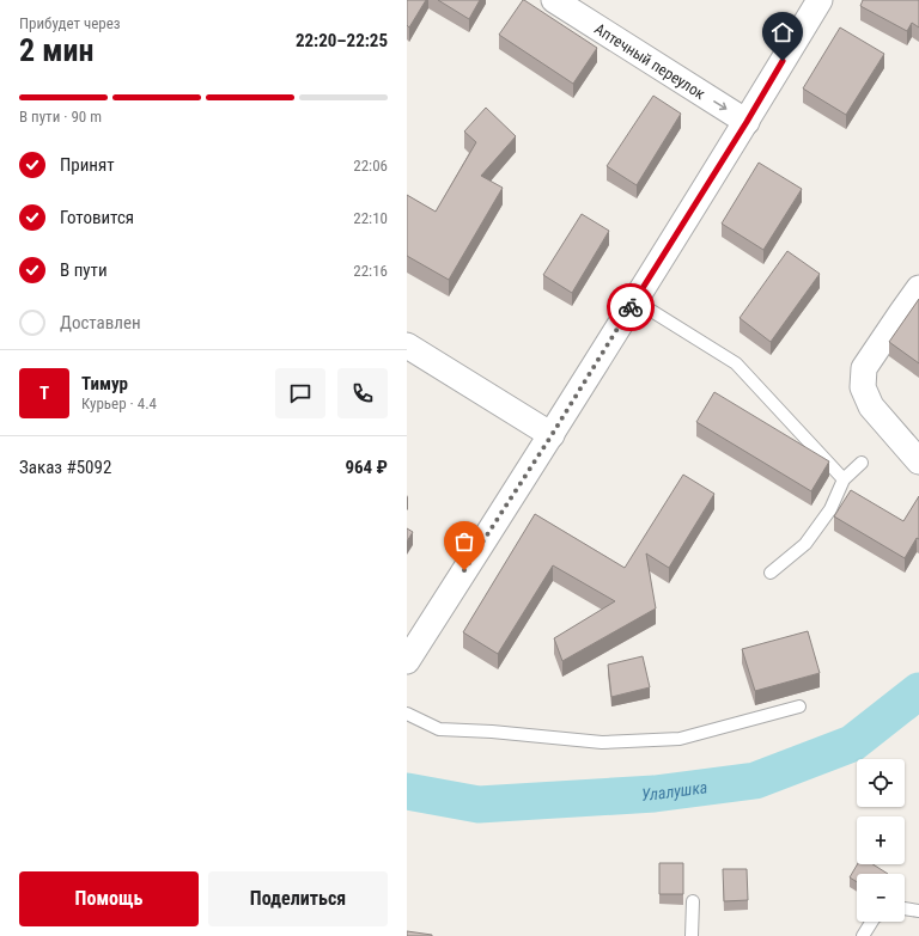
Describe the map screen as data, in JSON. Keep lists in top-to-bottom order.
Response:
{
  "streets": {
    "street": ["Аптечный переулок"]
  },
  "one_way": ["Аптечный переулок"],
  "water": ["Улалушка"],
  "page": {
    "heading": ["2 мин", "Прибудет через", "22:20–22:25"],
    "panel": [
      "Тимур",
      "Курьер · 4.4",
      "Заказ #5092",
      "964 ₽"
    ],
    "bar": "В пути · 90 m",
    "list": [
      ["Принят", "22:06"],
      ["Готовится", "22:10"],
      ["В пути", "22:16"],
      "Доставлен"
    ],
    "round": "Т",
    "map_buttons": ["+", "−"],
    "buttons": ["Помощь", "Поделиться"]
  }
}
